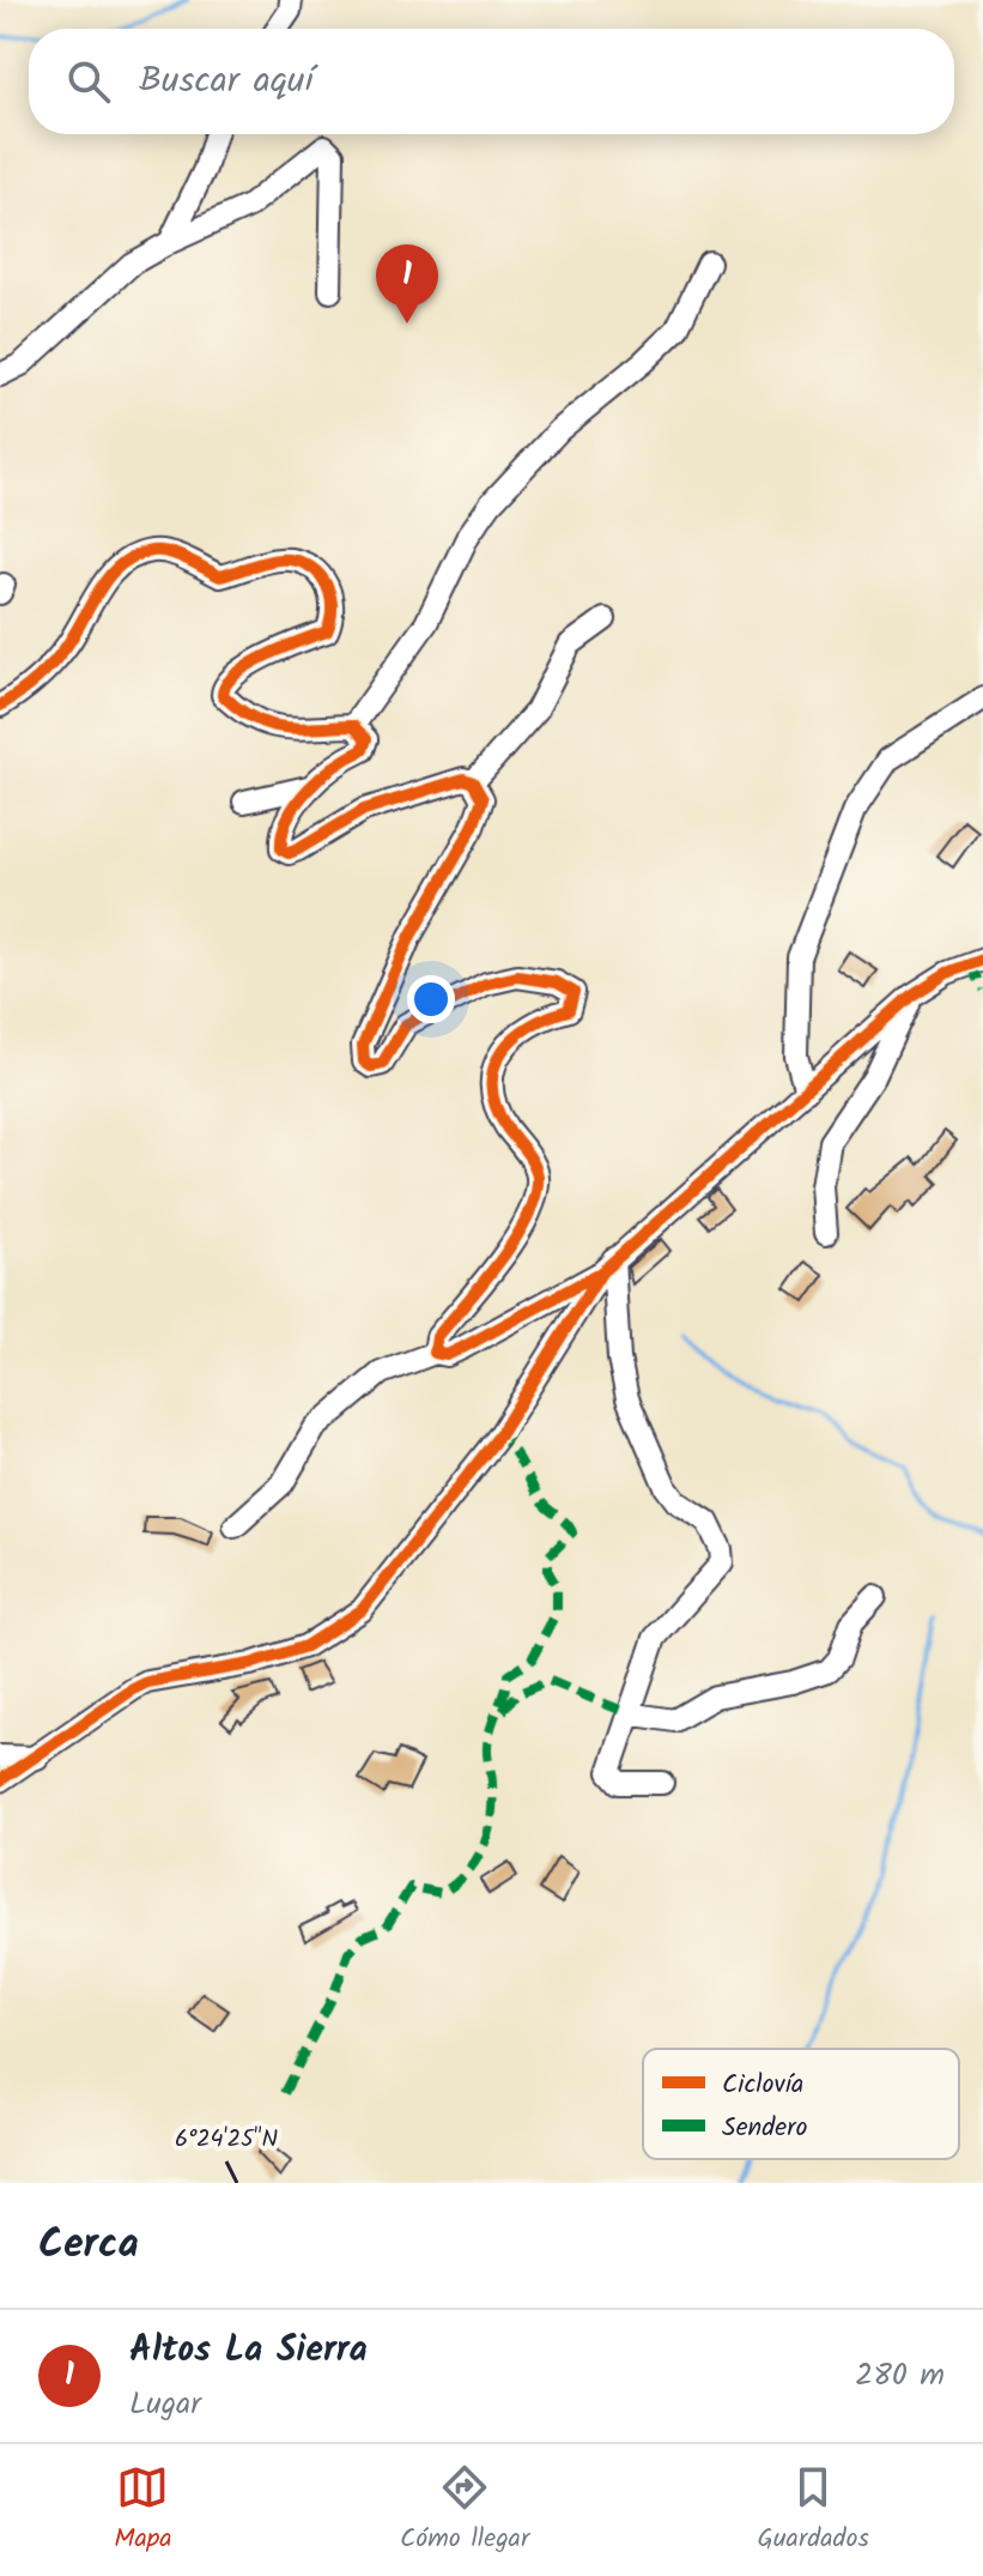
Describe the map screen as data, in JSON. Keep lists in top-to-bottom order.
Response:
{
  "legend": ["Ciclovía", "Sendero"],
  "page": {
    "search": "Buscar aquí",
    "pins": "1",
    "heading": "Cerca",
    "list": [
      {
        "mark": "1",
        "name": "Altos La Sierra",
        "note": "Lugar",
        "value": "280 m"
      }
    ],
    "nav": ["Mapa", "Cómo llegar", "Guardados"]
  },
  "coordinates": ["6°24'25\"N"]
}
